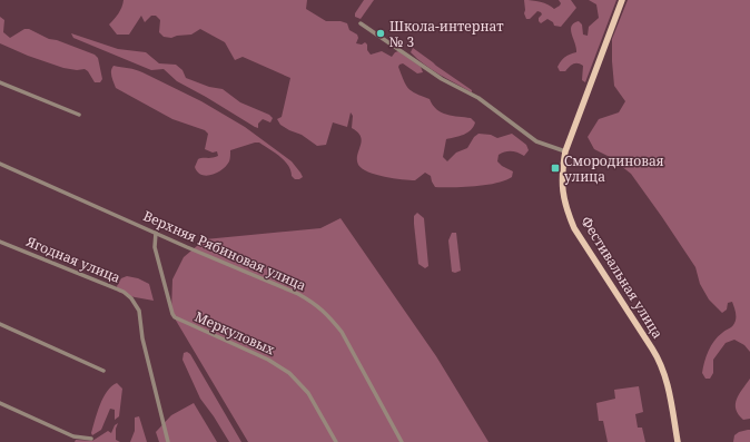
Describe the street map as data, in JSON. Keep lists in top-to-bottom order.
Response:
{
  "streets": {
    "main road": ["Фестивальная улица"],
    "street": ["Верхняя Рябиновая улица", "Ягодная улица", "Меркуловых"]
  },
  "crossings": [
    ["Верхняя Рябиновая улица", "Меркуловых"]
  ],
  "places": {
    "other": ["Школа-интернат № 3"],
    "transit": ["Смородиновая улица"]
  }
}
